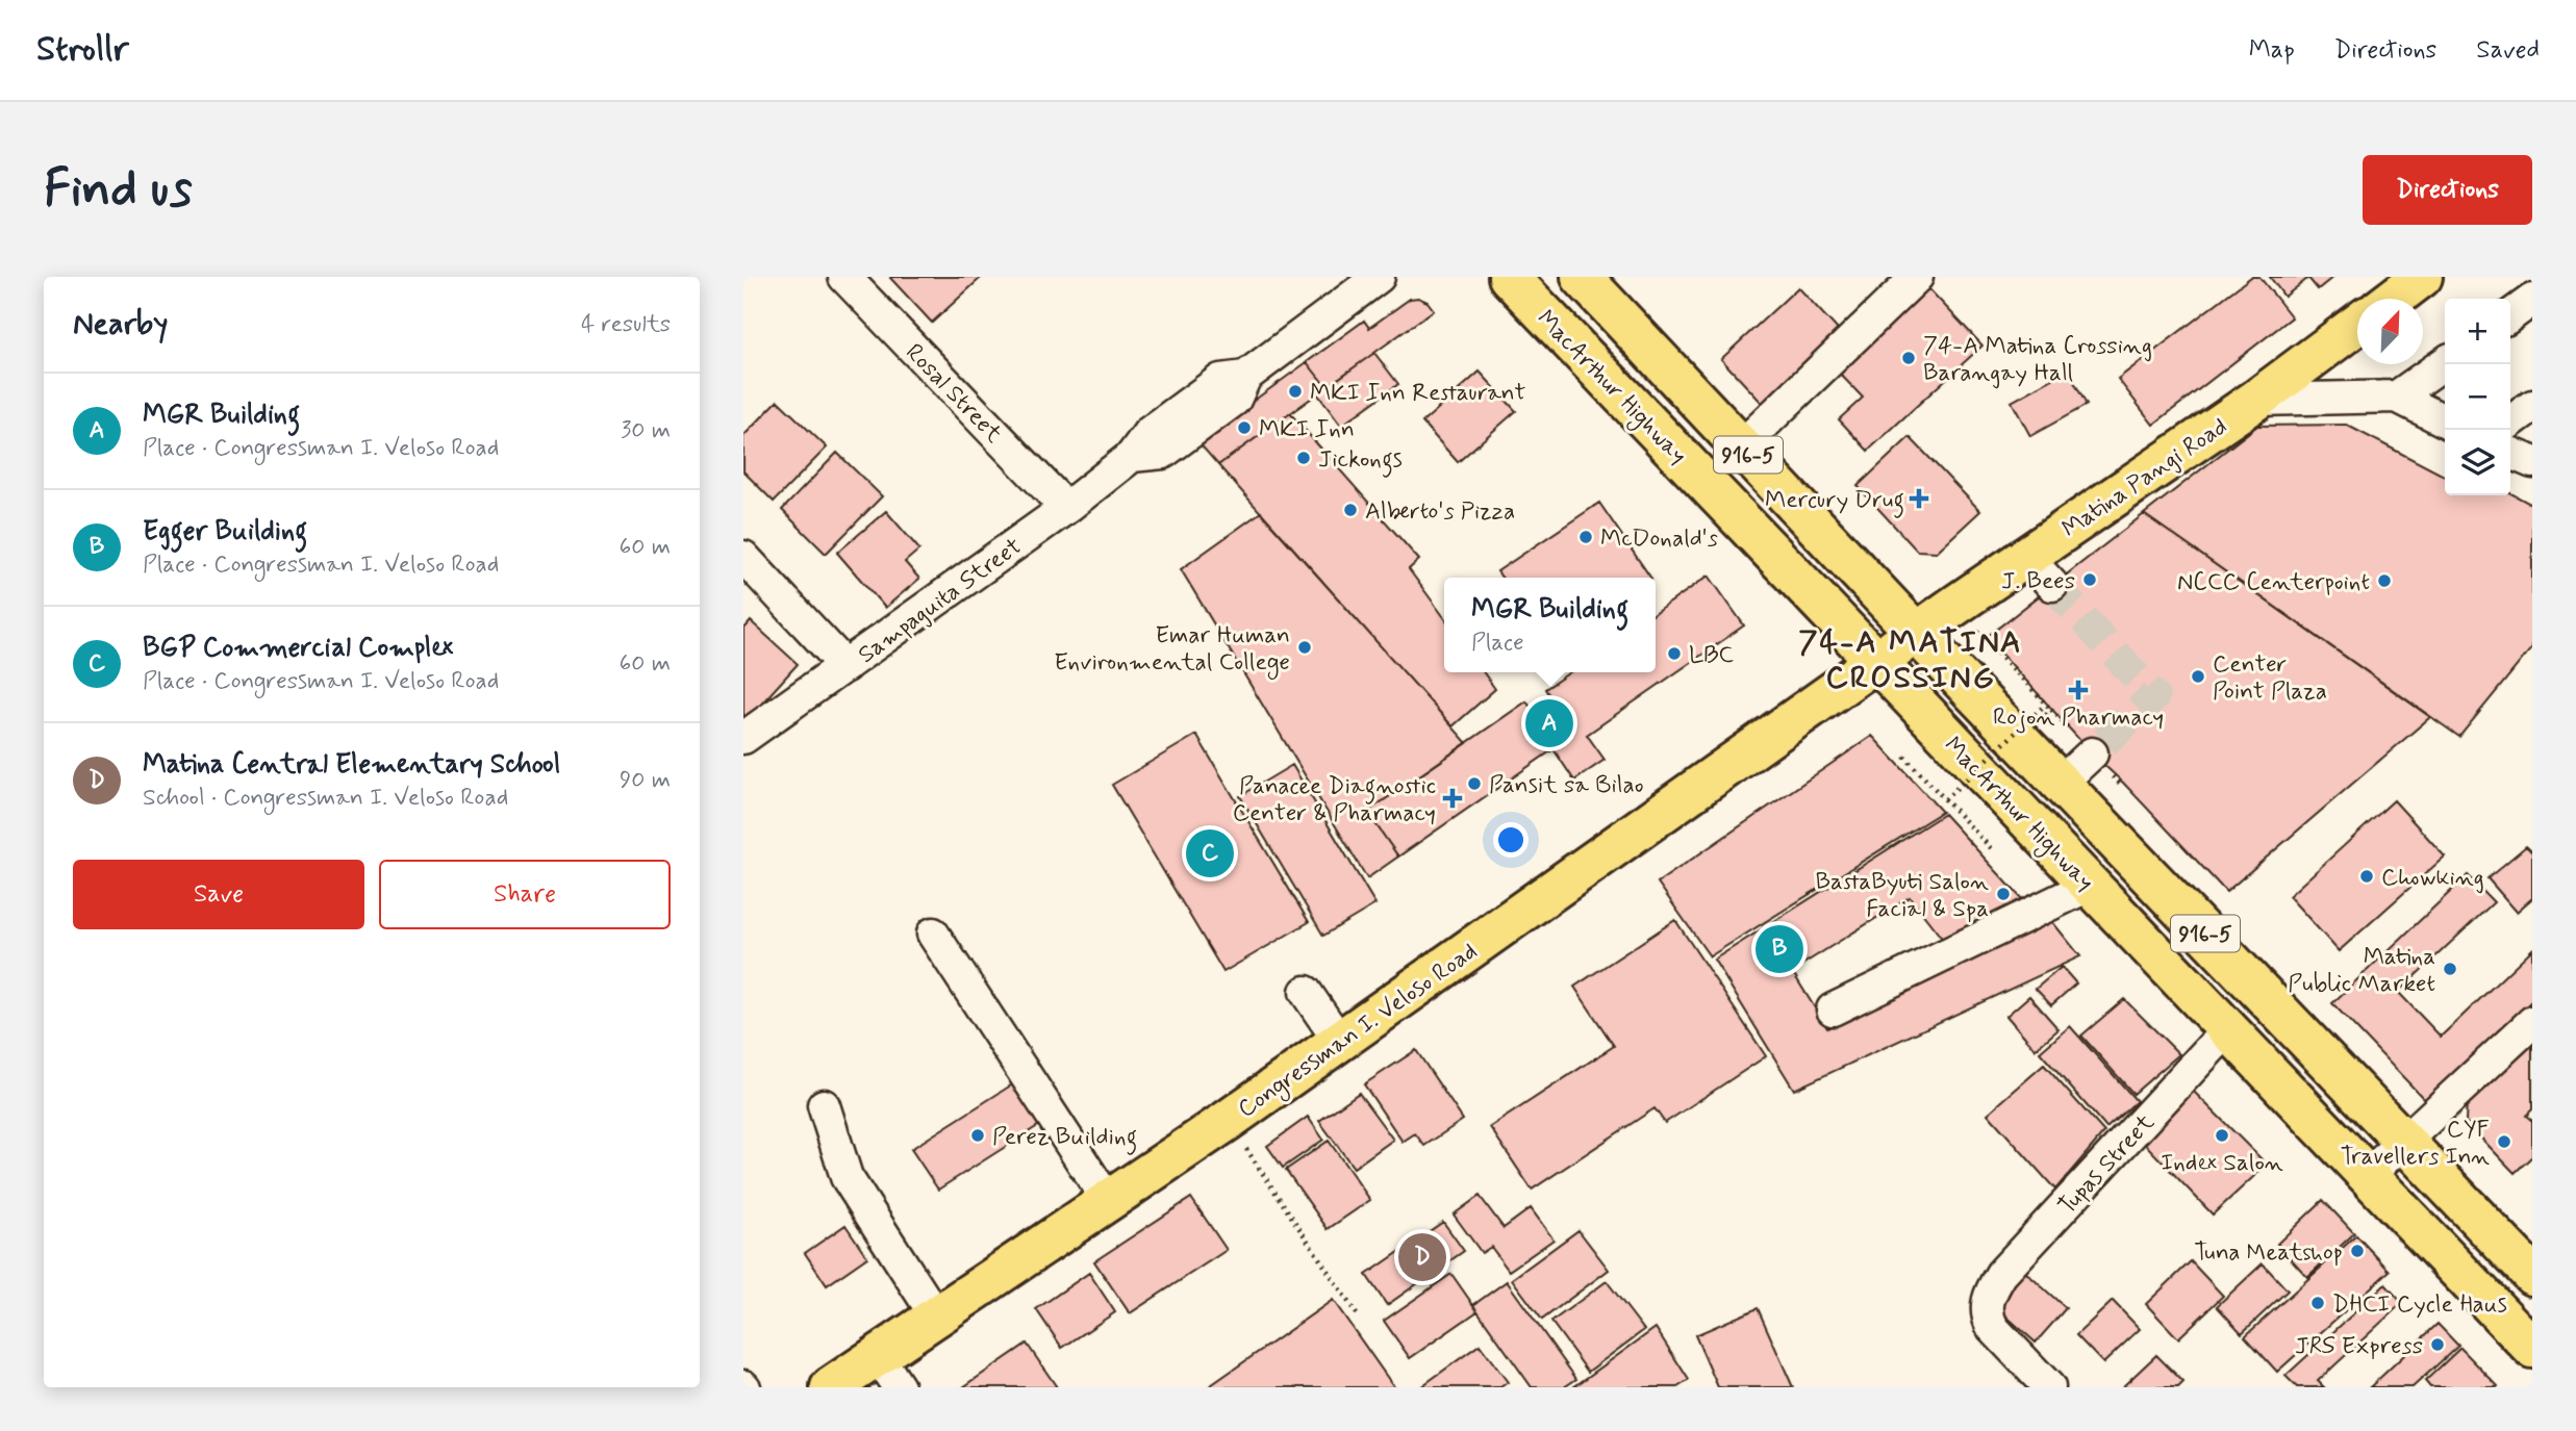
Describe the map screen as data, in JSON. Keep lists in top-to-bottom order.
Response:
{
  "streets": {
    "main road": [
      "MacArthur Highway",
      "916-5",
      "Matina Pangi Road",
      "Congressman I. Veloso Road"
    ],
    "street": ["Rosal Street", "Sampaguita Street", "Tupas Street"]
  },
  "crossings": [
    ["MacArthur Highway", "Matina Pangi Road"],
    ["MacArthur Highway", "Congressman I. Veloso Road"],
    ["MacArthur Highway", "Tupas Street"],
    ["Rosal Street", "Sampaguita Street"],
    ["Matina Pangi Road", "Congressman I. Veloso Road"]
  ],
  "districts": ["74-A MATINA CROSSING"],
  "places": {
    "other": [
      "74-A Matina Crossing Barangay Hall",
      "MKI Inn Restaurant",
      "MKI Inn",
      "Jickongs",
      "Alberto's Pizza",
      "McDonald's",
      "J. Bees",
      "NCCC Centerpoint",
      "Emar Human Environmental College",
      "LBC",
      "Center Point Plaza",
      "Pansit sa Bilao",
      "Chowking",
      "BastaByuti Salon Facial & Spa",
      "Matina Public Market",
      "Perez Building",
      "Index Salon",
      "CYF Travellers Inn",
      "Tuna Meatshop",
      "DHCI Cycle Haus",
      "JRS Express"
    ],
    "health": ["Mercury Drug", "Rojon Pharmacy", "Panacee Diagnostic Center & Pharmacy"]
  },
  "north": "top right",
  "page": {
    "header": "Strollr",
    "nav": ["Map", "Directions", "Saved"],
    "buttons": [
      "Directions",
      ["Save", "Share"]
    ],
    "title": "Find us",
    "heading": ["Nearby", "4 results"],
    "map_buttons": ["+", "−"],
    "list": [
      {
        "mark": "A",
        "name": "MGR Building",
        "note": "Place · Congressman I. Veloso Road",
        "value": "30 m"
      },
      {
        "mark": "B",
        "name": "Egger Building",
        "note": "Place · Congressman I. Veloso Road",
        "value": "60 m"
      },
      {
        "mark": "C",
        "name": "BGP Commercial Complex",
        "note": "Place · Congressman I. Veloso Road",
        "value": "60 m"
      },
      {
        "mark": "D",
        "name": "Matina Central Elementary School",
        "note": "School · Congressman I. Veloso Road",
        "value": "90 m"
      }
    ],
    "popup": ["MGR Building", "Place"],
    "pins": [
      "A",
      "C",
      "B",
      "D"
    ]
  }
}
